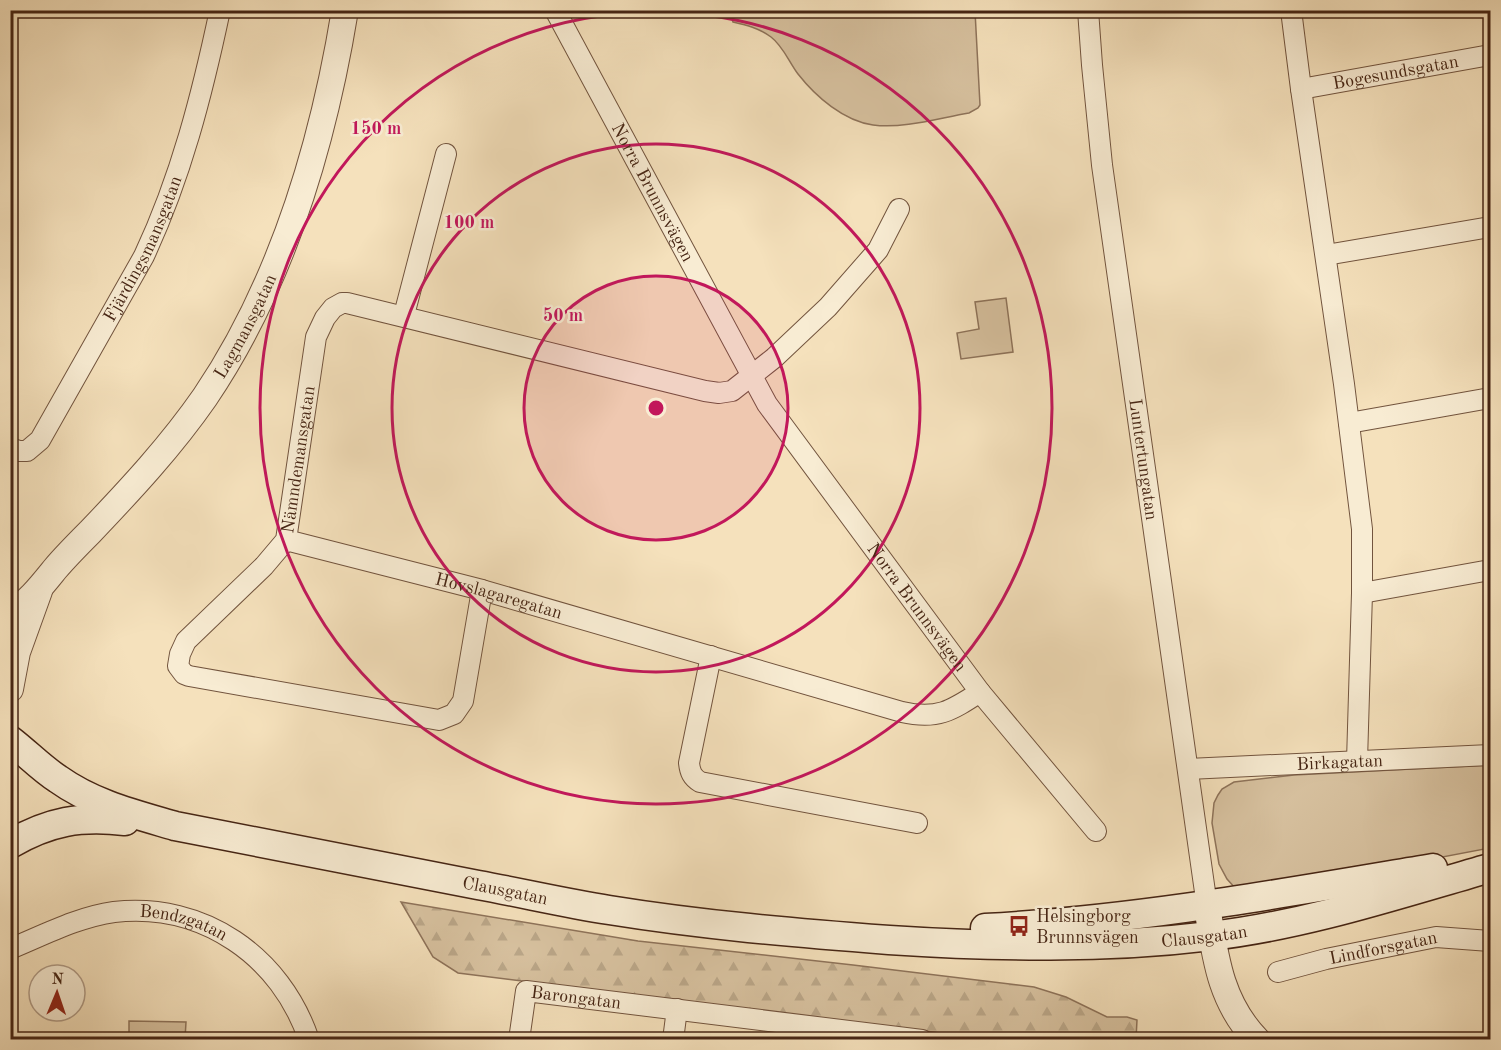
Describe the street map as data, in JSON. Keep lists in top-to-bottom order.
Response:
{
  "streets": {
    "main road": ["Clausgatan"],
    "street": [
      "Bogesundsgatan",
      "Norra Brunnsvägen",
      "Fjärdingsmansgatan",
      "Lagmansgatan",
      "Nämndemansgatan",
      "Luntertungatan",
      "Hovslagaregatan",
      "Birkagatan",
      "Bendzgatan",
      "Lindforsgatan",
      "Barongatan"
    ]
  },
  "crossings": [
    ["Norra Brunnsvägen", "Nämndemansgatan"],
    ["Norra Brunnsvägen", "Hovslagaregatan"],
    ["Nämndemansgatan", "Hovslagaregatan"],
    ["Luntertungatan", "Birkagatan"],
    ["Luntertungatan", "Clausgatan"]
  ],
  "places": {
    "bus stop": ["Helsingborg Brunnsvägen"]
  },
  "north": "top",
  "rings": ["150 m", "100 m", "50 m"]
}
